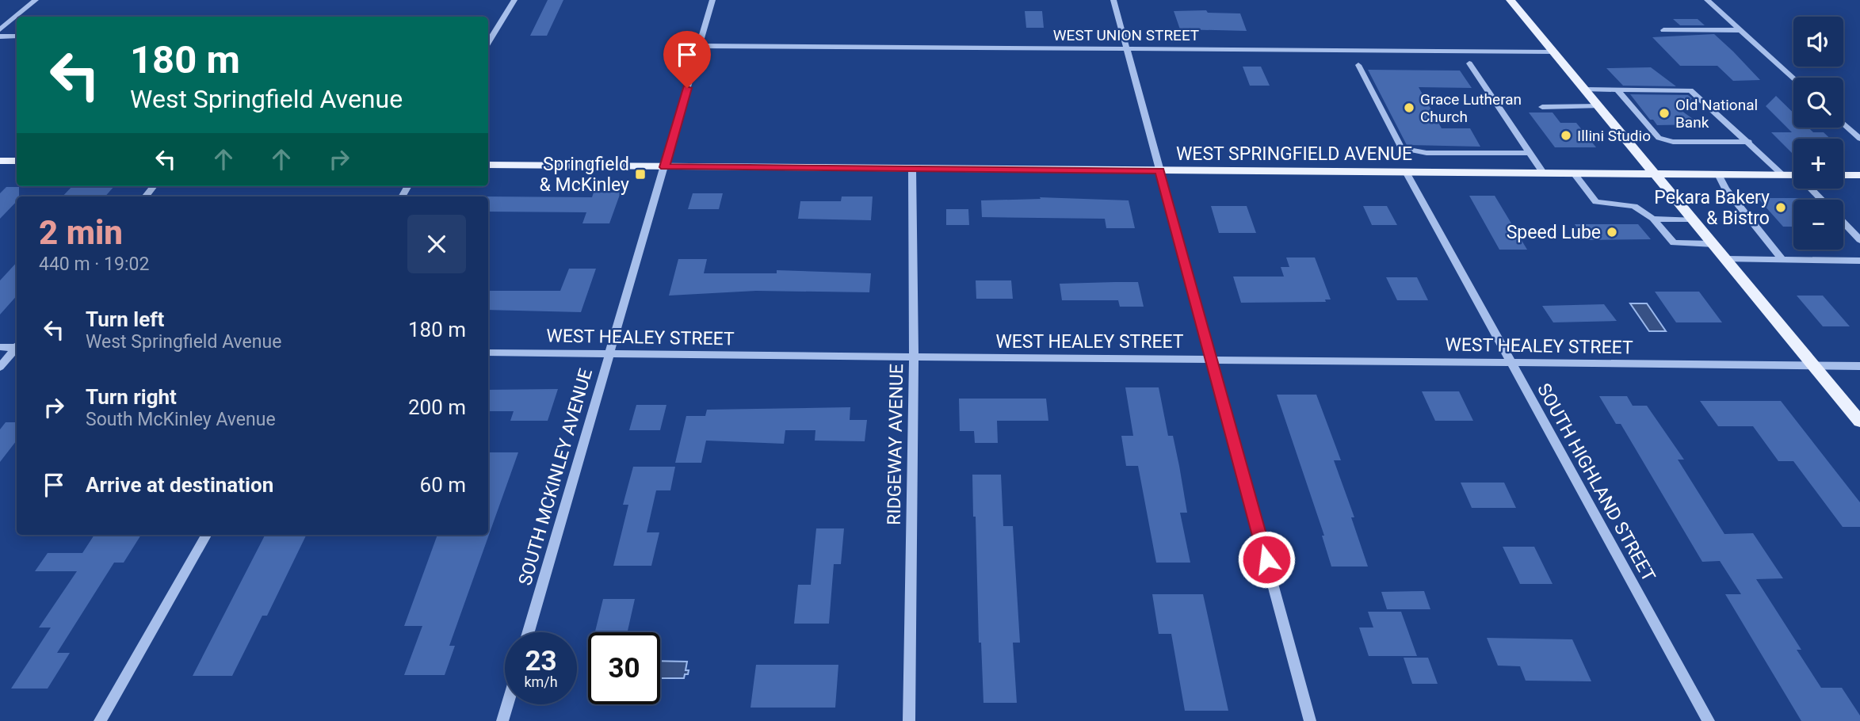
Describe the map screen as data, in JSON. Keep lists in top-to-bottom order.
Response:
{
  "streets": {
    "main road": ["WEST SPRINGFIELD AVENUE"],
    "street": [
      "WEST UNION STREET",
      "WEST HEALEY STREET",
      "RIDGEWAY AVENUE",
      "SOUTH MCKINLEY AVENUE",
      "SOUTH HIGHLAND STREET"
    ]
  },
  "crossings": [
    ["WEST UNION STREET", "SOUTH MCKINLEY AVENUE"],
    ["WEST SPRINGFIELD AVENUE", "RIDGEWAY AVENUE"],
    ["WEST SPRINGFIELD AVENUE", "SOUTH MCKINLEY AVENUE"],
    ["WEST SPRINGFIELD AVENUE", "SOUTH HIGHLAND STREET"],
    ["WEST HEALEY STREET", "RIDGEWAY AVENUE"],
    ["WEST HEALEY STREET", "SOUTH MCKINLEY AVENUE"],
    ["WEST HEALEY STREET", "SOUTH HIGHLAND STREET"]
  ],
  "places": {
    "other": [
      "Grace Lutheran Church",
      "Old National Bank",
      "Illini Studio",
      "Pekara Bakery & Bistro",
      "Speed Lube"
    ],
    "transit": ["Springfield & McKinley"]
  },
  "page": {
    "map_buttons": ["+", "−"],
    "turn": ["180 m", "West Springfield Avenue"],
    "heading": ["2 min", "440 m · 19:02"],
    "list": [
      {
        "name": "Turn left",
        "note": "West Springfield Avenue",
        "value": "180 m"
      },
      {
        "name": "Turn right",
        "note": "South McKinley Avenue",
        "value": "200 m"
      },
      {
        "name": "Arrive at destination",
        "value": "60 m"
      }
    ],
    "speed": "23 km/h",
    "limit": "30"
  }
}
